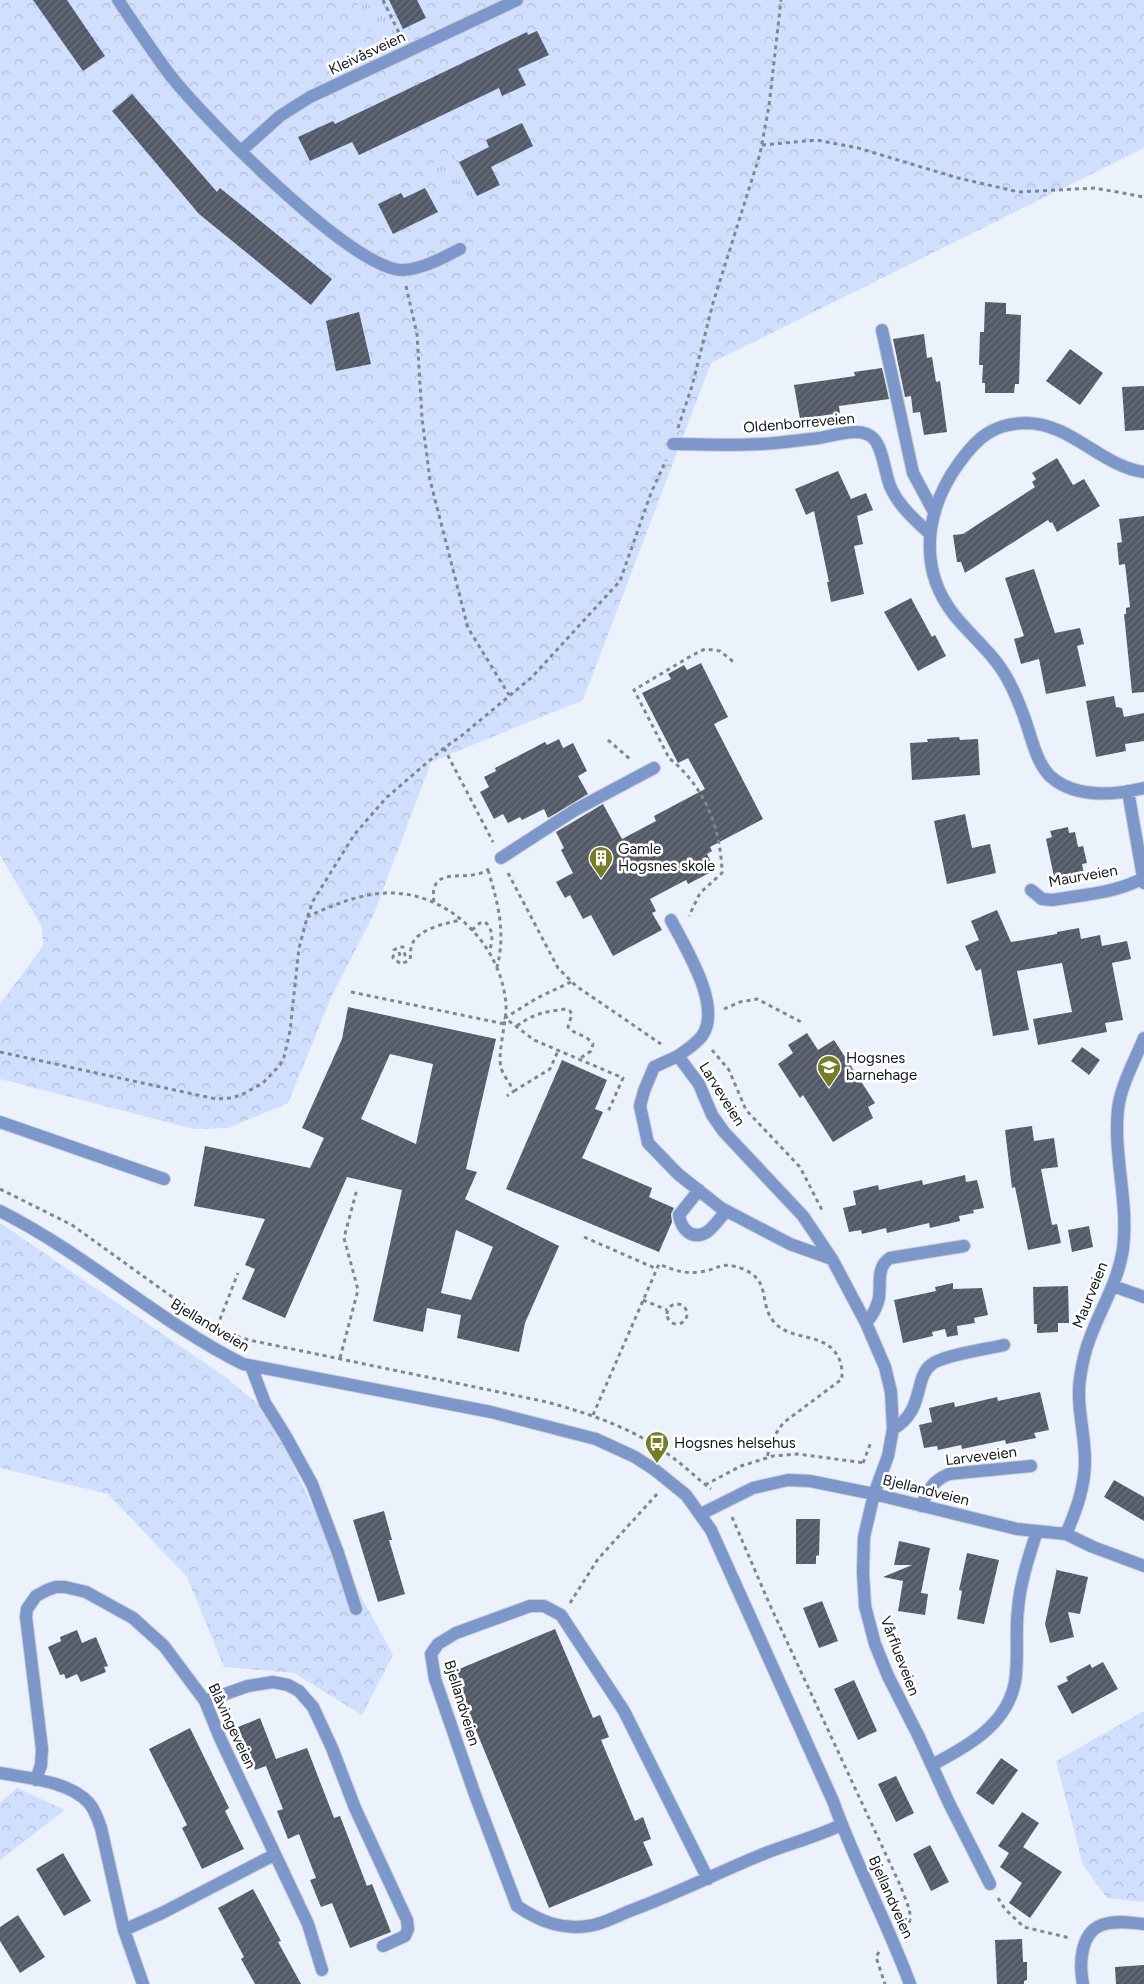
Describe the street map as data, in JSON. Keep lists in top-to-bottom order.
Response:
{
  "streets": {
    "street": [
      "Kleivåsveien",
      "Oldenborreveien",
      "Maurveien",
      "Larveveien",
      "Bjellandveien",
      "Vårflueveien",
      "Blåvingeveien"
    ]
  },
  "crossings": [
    ["Maurveien", "Bjellandveien"],
    ["Larveveien", "Bjellandveien"],
    ["Larveveien", "Vårflueveien"],
    ["Bjellandveien", "Vårflueveien"]
  ],
  "places": {
    "building": ["Gamle Hogsnes skole"],
    "school or university": ["Hogsnes barnehage"],
    "bus stop": ["Hogsnes helsehus"]
  }
}
